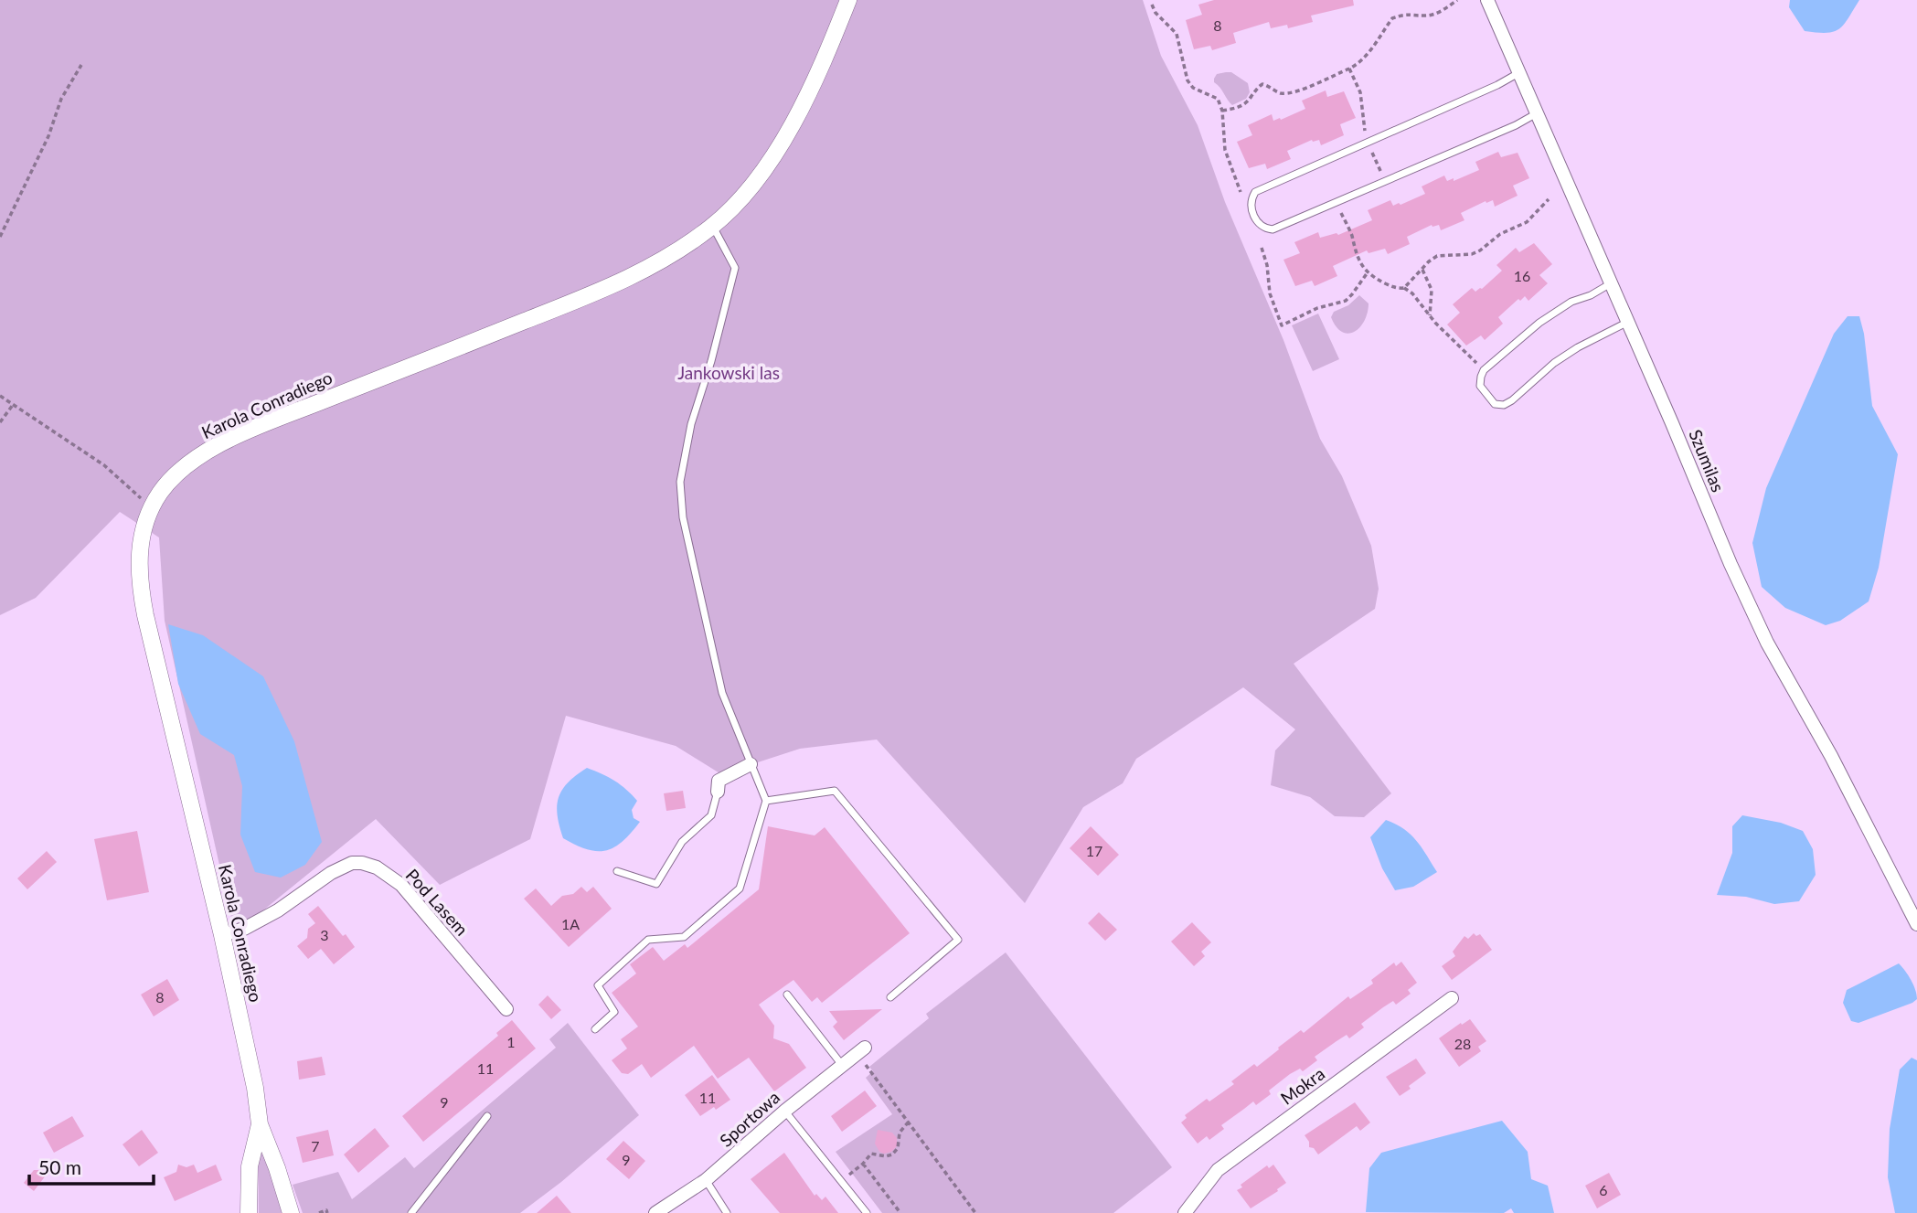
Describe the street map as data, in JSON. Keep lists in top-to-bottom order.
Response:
{
  "streets": {
    "street": [
      "Karola Conradiego",
      "Szumilas",
      "Pod Lasem",
      "Mokra",
      "Sportowa"
    ]
  },
  "crossings": [
    ["Karola Conradiego", "Pod Lasem"]
  ],
  "parks": ["Jankowski las"],
  "house_numbers": [
    "8",
    "16",
    "17",
    "1A",
    "3",
    "8",
    "1",
    "28",
    "11",
    "11",
    "9",
    "7",
    "9",
    "6"
  ],
  "scale_bar": "50 m"
}
